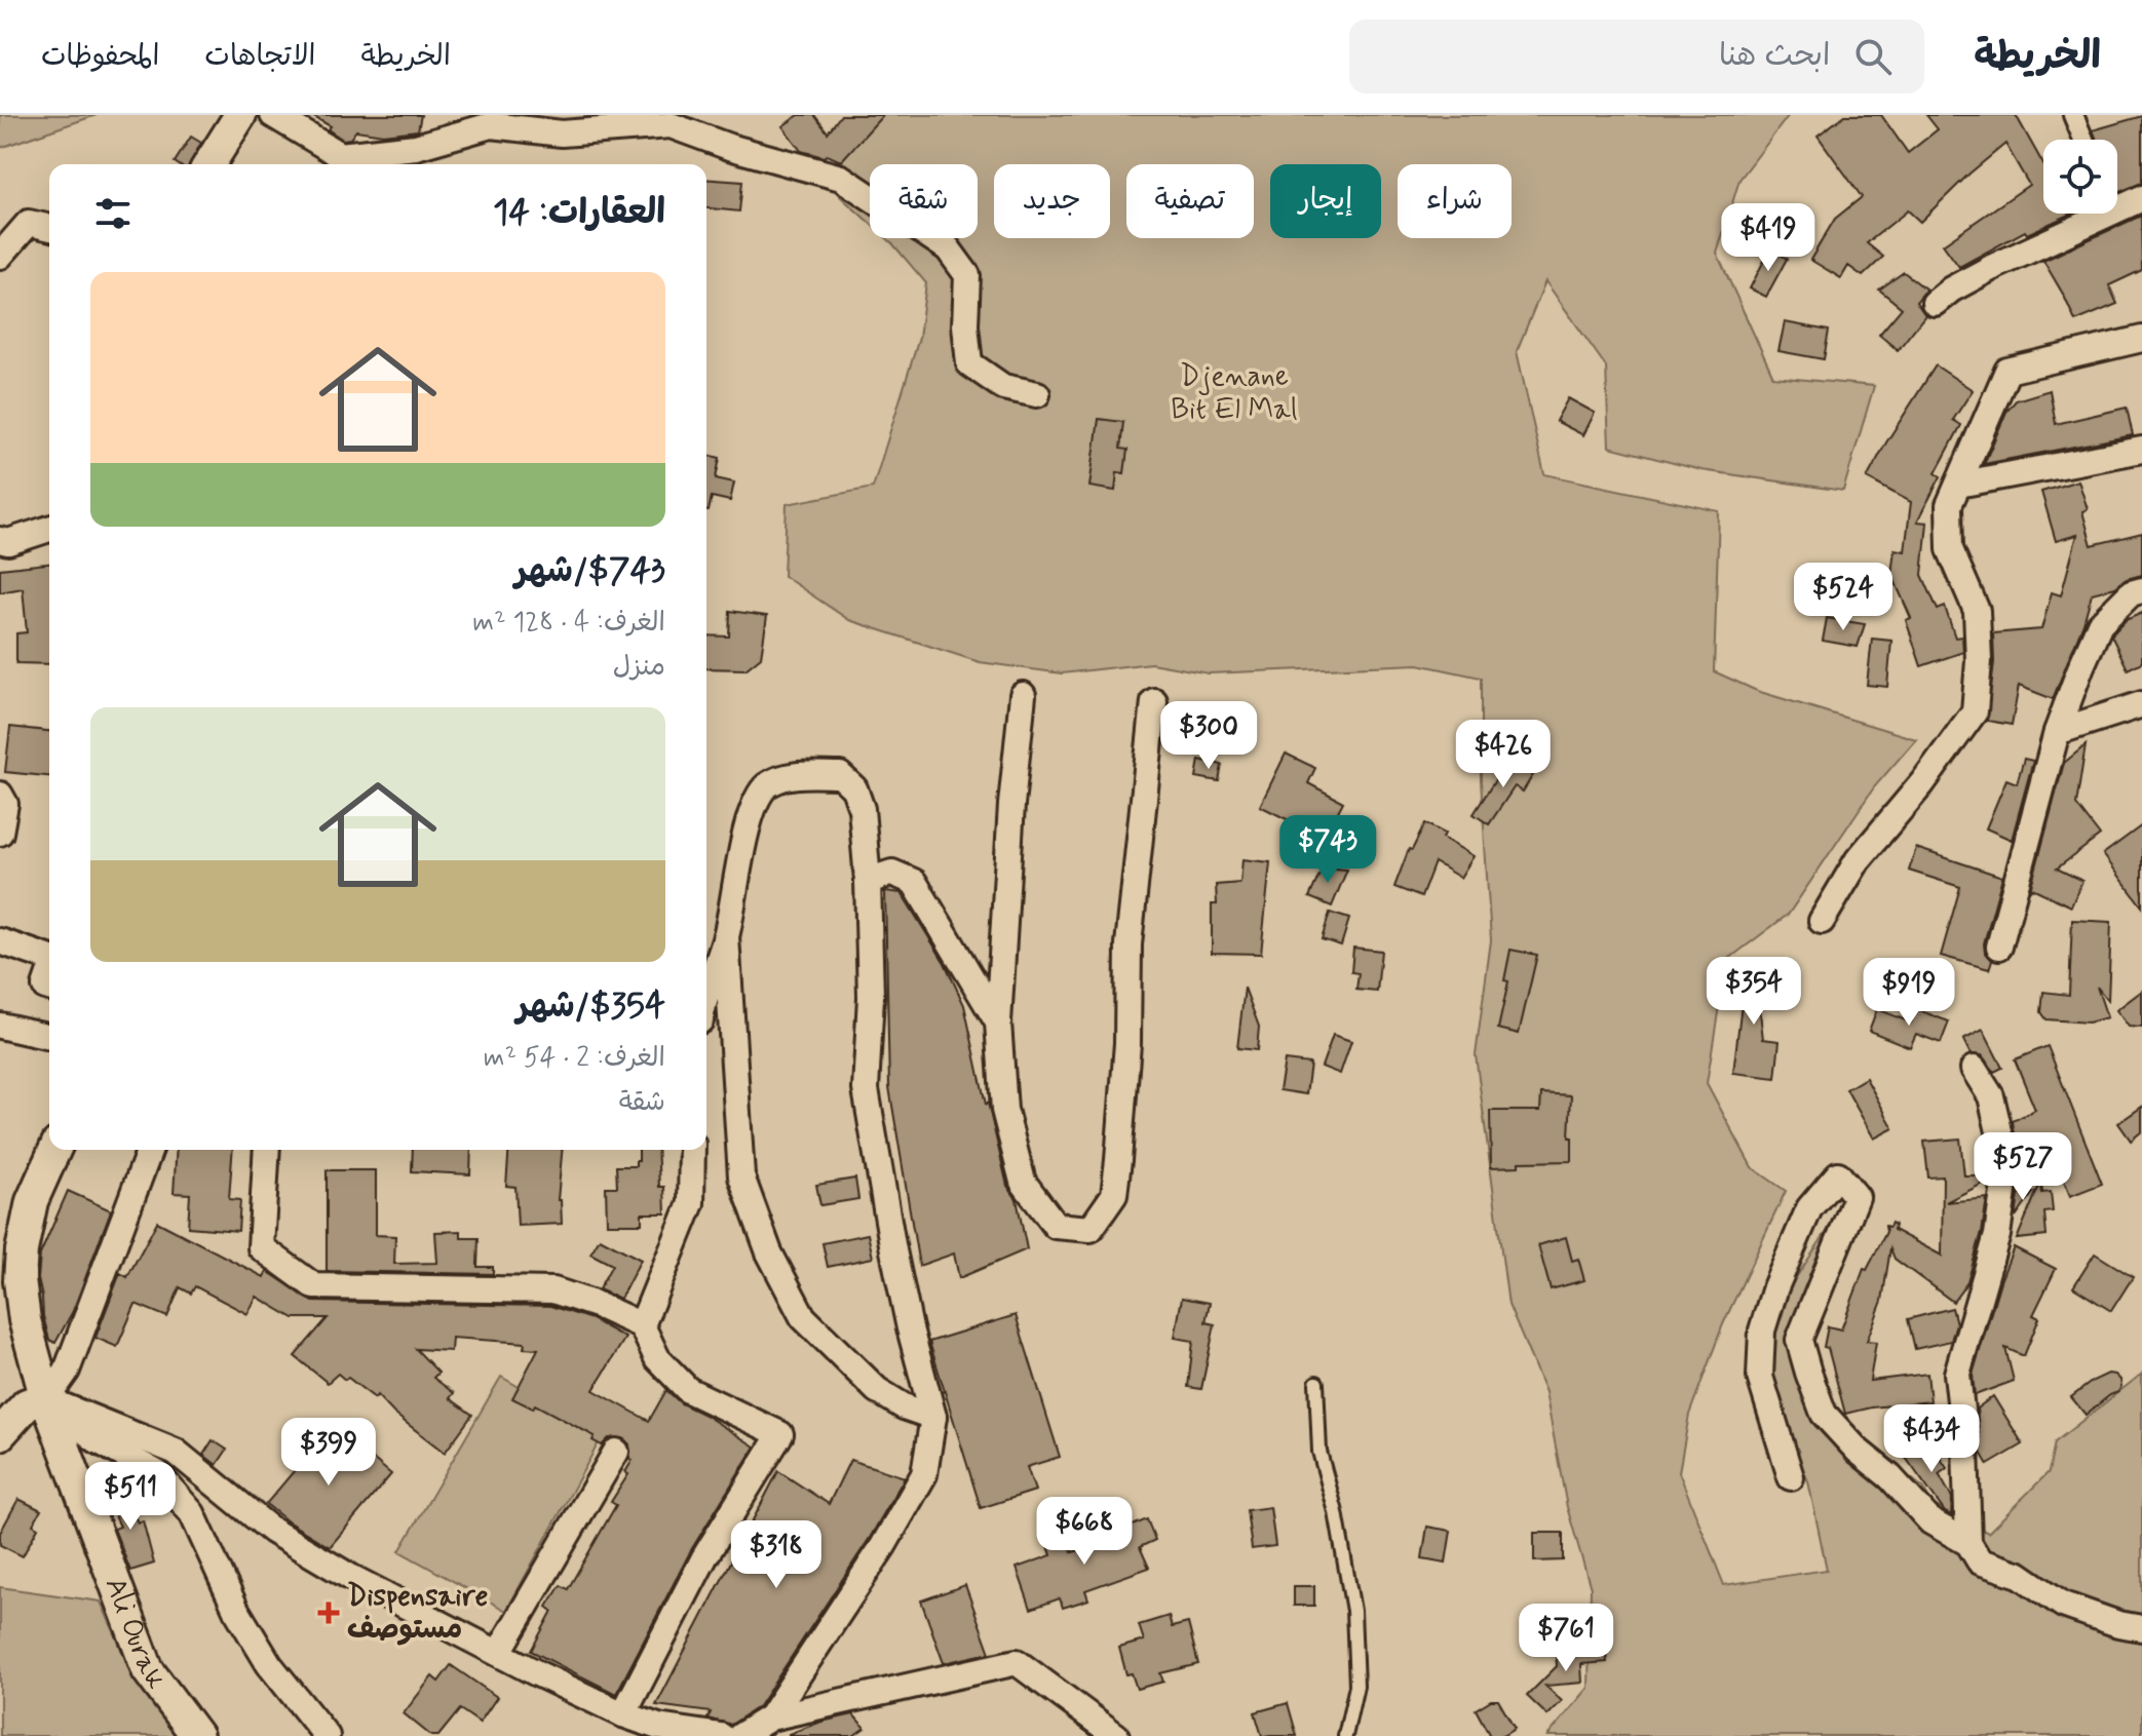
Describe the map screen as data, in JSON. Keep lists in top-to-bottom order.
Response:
{
  "streets": {
    "street": ["Ali Ourak"]
  },
  "parks": ["Djenane Bit El Mal"],
  "places": {
    "health": ["Dispensaire مستوصف"]
  },
  "page": {
    "header": "الخريطة",
    "search": "ابحث هنا",
    "nav": ["الخريطة", "الاتجاهات", "المحفوظات"],
    "chip": [
      "شراء",
      "إيجار",
      "تصفية",
      "جديد",
      "شقة"
    ],
    "heading": "العقارات: 14",
    "price": [
      "$419",
      "$524",
      "$300",
      "$426",
      "$743",
      "$354",
      "$919",
      "$527",
      "$434",
      "$399",
      "$511",
      "$668",
      "$318",
      "$761"
    ],
    "list": [
      {
        "name": "$743/شهر",
        "note": "الغرف: 4 · 128 m² · منزل"
      },
      {
        "name": "$354/شهر",
        "note": "الغرف: 2 · 54 m² · شقة"
      }
    ]
  }
}
